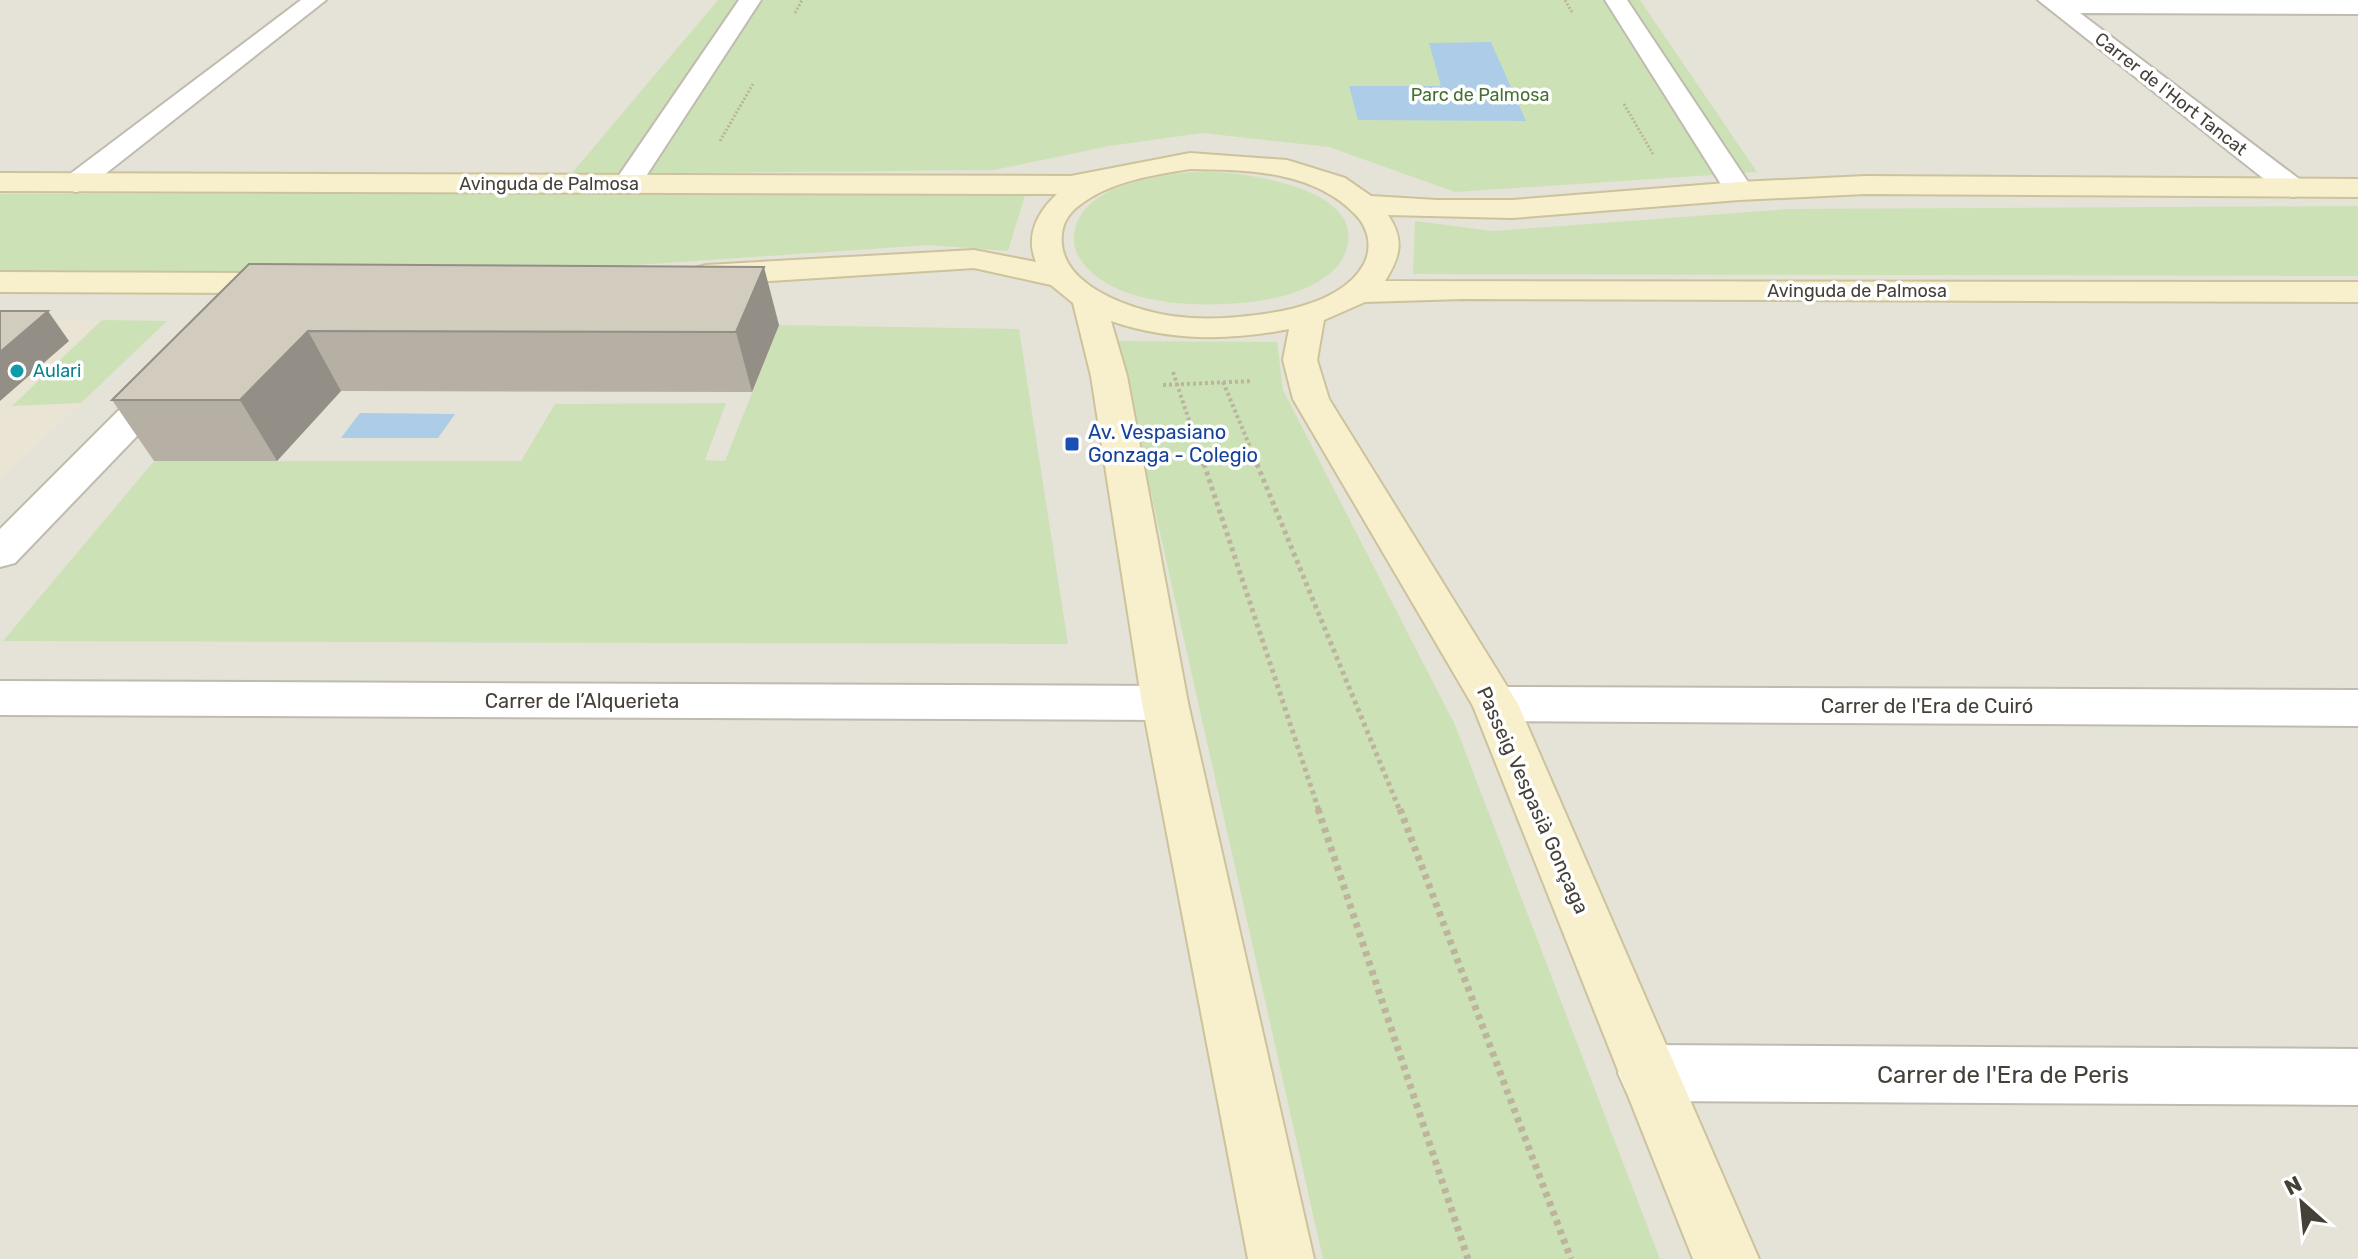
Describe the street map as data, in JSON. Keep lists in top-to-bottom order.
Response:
{
  "streets": {
    "street": [
      "Carrer de l'Hort Tancat",
      "Avinguda de Palmosa",
      "Carrer de l’Alquerieta",
      "Carrer de l'Era de Cuiró",
      "Passeig Vespasià Gonçaga",
      "Carrer de l'Era de Peris"
    ]
  },
  "crossings": [
    ["Carrer de l'Era de Cuiró", "Passeig Vespasià Gonçaga"],
    ["Passeig Vespasià Gonçaga", "Carrer de l'Era de Peris"]
  ],
  "parks": ["Parc de Palmosa"],
  "places": {
    "other": ["Aulari"],
    "transit": ["Av. Vespasiano Gonzaga - Colegio"]
  },
  "north": "top left"
}
